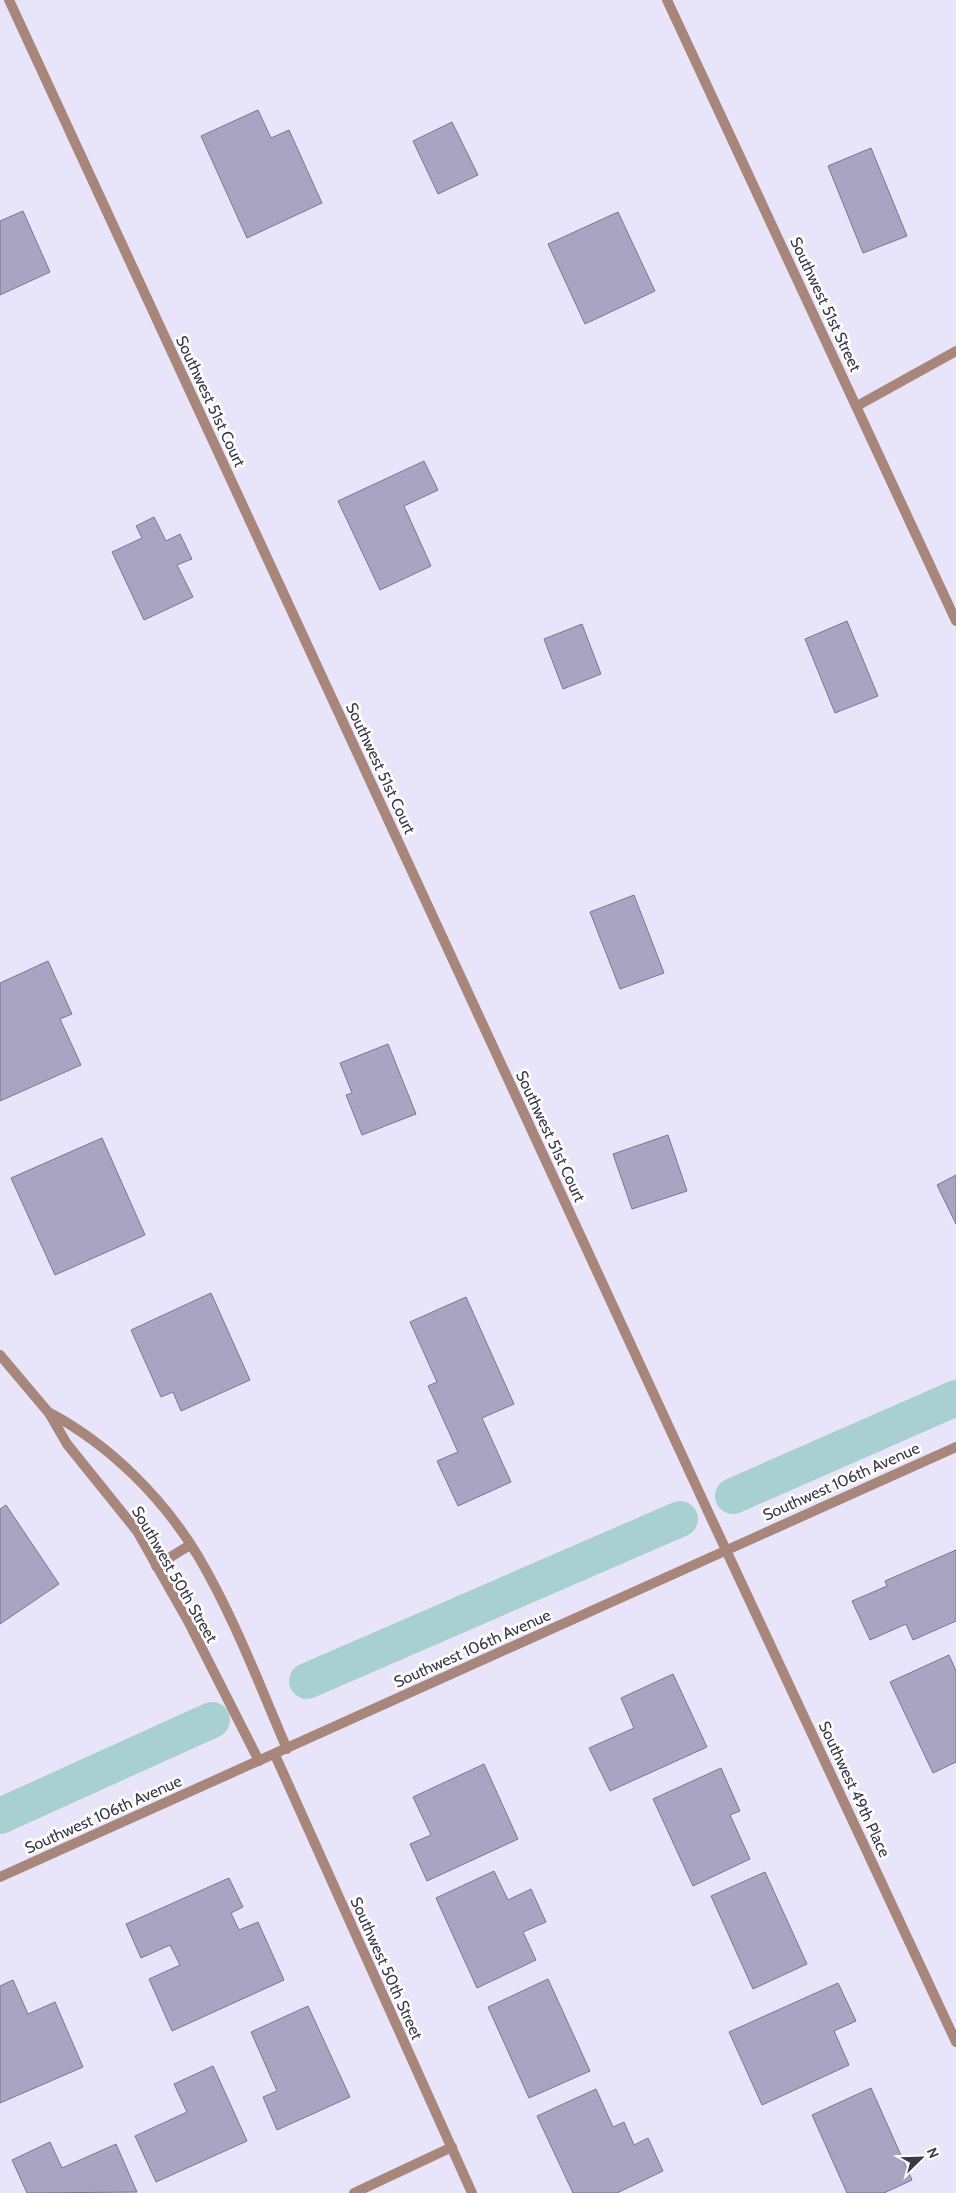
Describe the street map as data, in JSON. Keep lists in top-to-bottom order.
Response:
{
  "streets": {
    "street": [
      "Southwest 51st Street",
      "Southwest 51st Court",
      "Southwest 106th Avenue",
      "Southwest 50th Street",
      "Southwest 49th Place"
    ]
  },
  "crossings": [
    ["Southwest 51st Court", "Southwest 106th Avenue"],
    ["Southwest 51st Court", "Southwest 49th Place"],
    ["Southwest 106th Avenue", "Southwest 50th Street"],
    ["Southwest 106th Avenue", "Southwest 49th Place"]
  ],
  "north": "top right"
}
